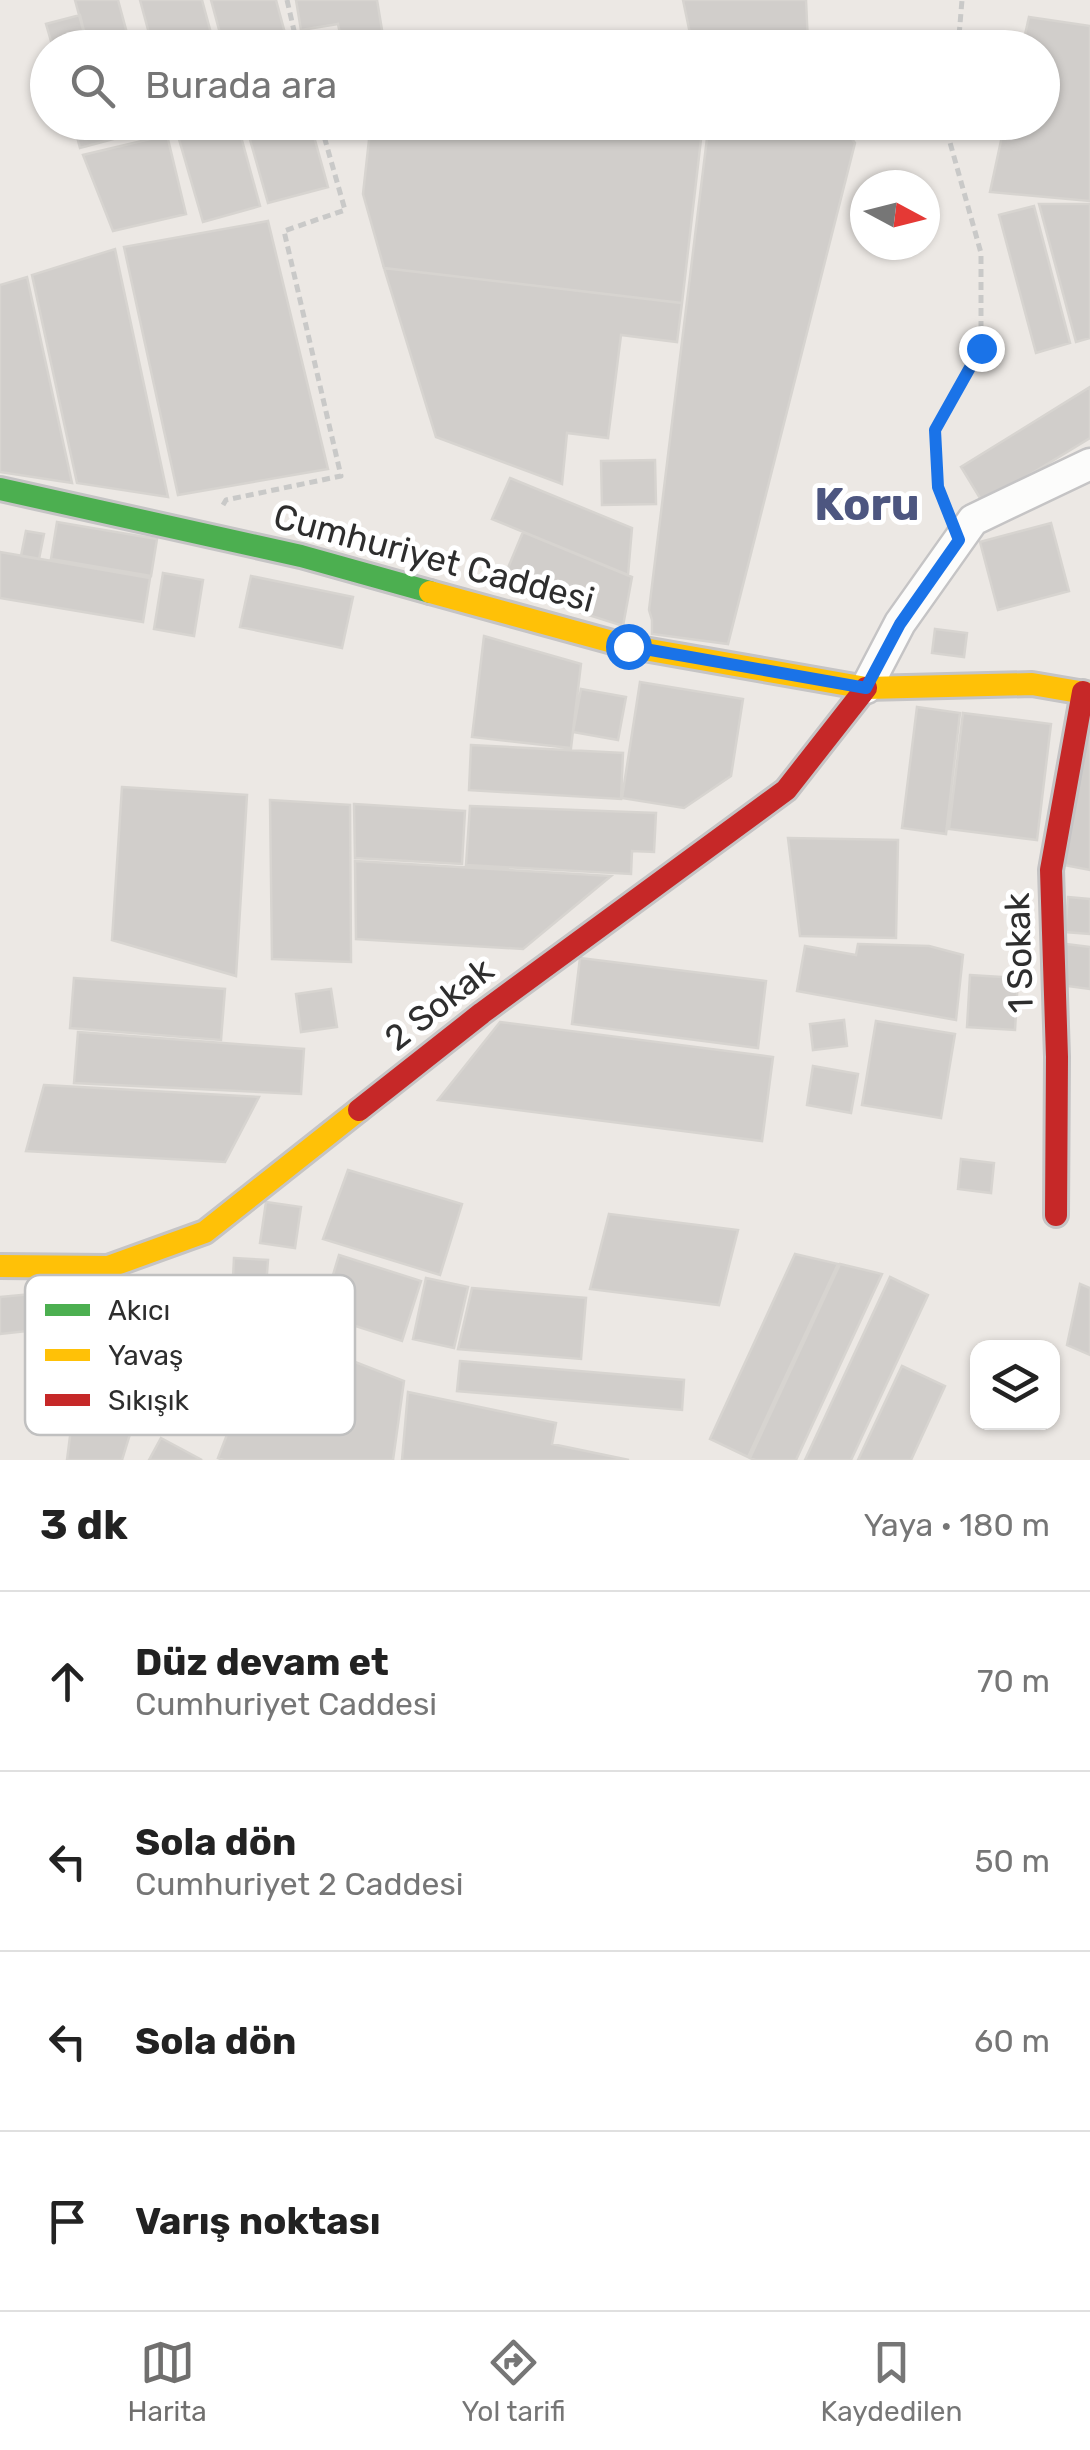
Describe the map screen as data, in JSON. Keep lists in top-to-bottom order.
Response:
{
  "streets": {
    "street": ["Cumhuriyet Caddesi", "1 Sokak", "2 Sokak"]
  },
  "crossings": [
    ["Cumhuriyet Caddesi", "1 Sokak"],
    ["Cumhuriyet Caddesi", "2 Sokak"]
  ],
  "districts": ["Koru"],
  "legend": ["Akıcı", "Yavaş", "Sıkışık"],
  "north": "right",
  "page": {
    "search": "Burada ara",
    "heading": ["3 dk", "Yaya · 180 m"],
    "list": [
      ["Düz devam et", "Cumhuriyet Caddesi", "70 m"],
      ["Sola dön", "Cumhuriyet 2 Caddesi", "50 m"],
      ["Sola dön", "60 m"],
      "Varış noktası"
    ],
    "nav": ["Harita", "Yol tarifi", "Kaydedilen"]
  }
}
